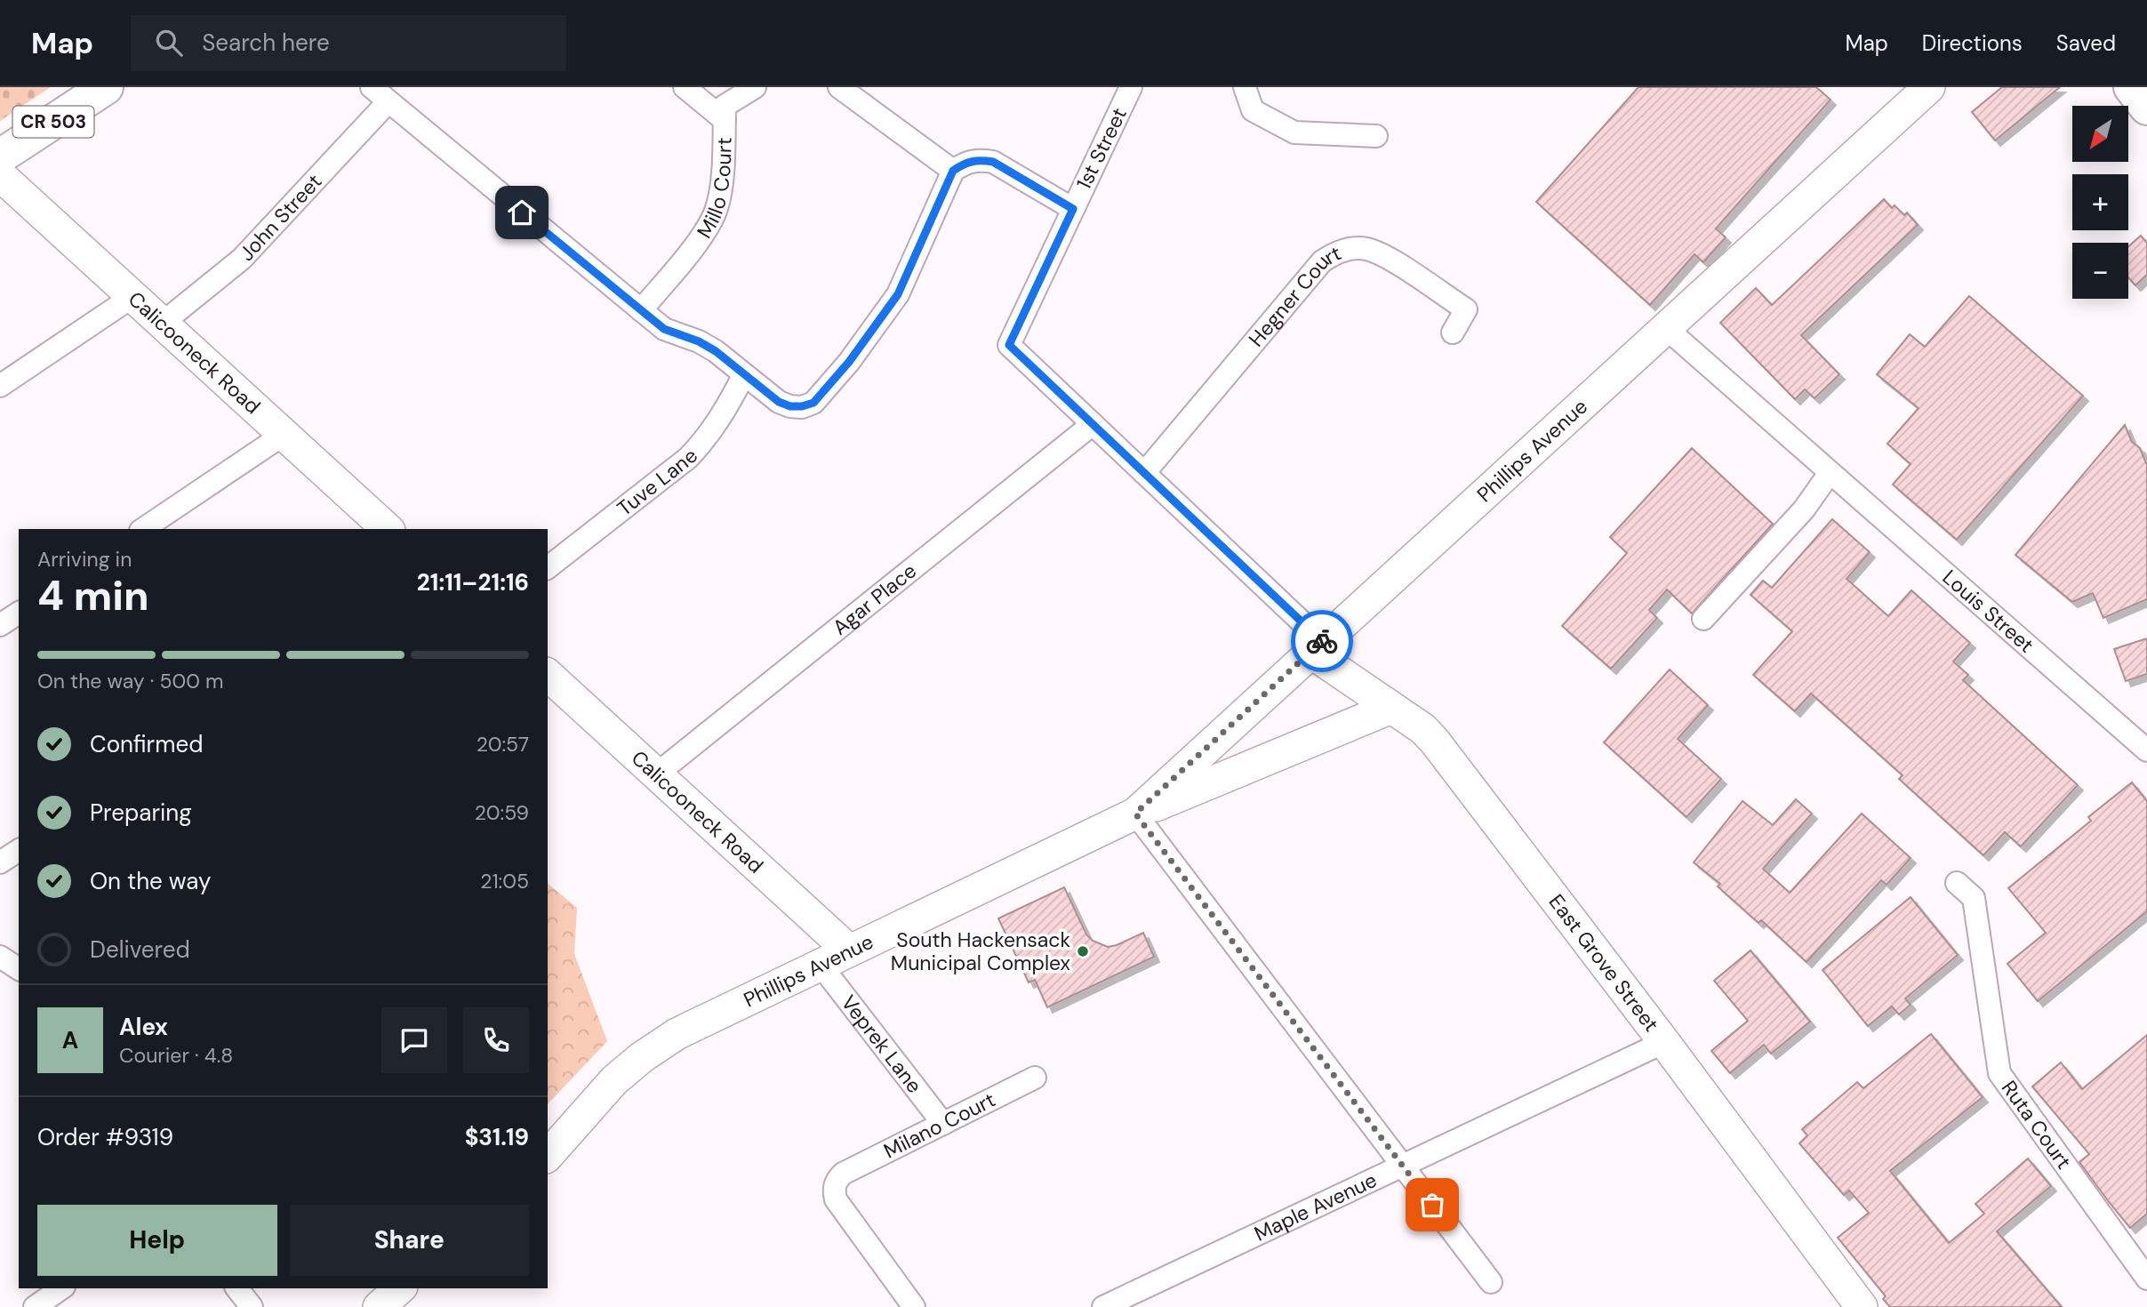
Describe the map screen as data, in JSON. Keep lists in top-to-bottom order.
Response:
{
  "streets": {
    "main road": ["CR 503"],
    "street": [
      "1st Street",
      "Millo Court",
      "John Street",
      "Hegner Court",
      "Calicooneck Road",
      "Phillips Avenue",
      "Tuve Lane",
      "Agar Place",
      "Louis Street",
      "East Grove Street",
      "Veprek Lane",
      "Ruta Court",
      "Milano Court",
      "Maple Avenue"
    ]
  },
  "crossings": [
    ["1st Street", "East Grove Street"],
    ["John Street", "Calicooneck Road"],
    ["Hegner Court", "East Grove Street"],
    ["Calicooneck Road", "Phillips Avenue"],
    ["Calicooneck Road", "Agar Place"],
    ["Phillips Avenue", "Louis Street"],
    ["Phillips Avenue", "East Grove Street"],
    ["Phillips Avenue", "Veprek Lane"],
    ["Agar Place", "East Grove Street"],
    ["East Grove Street", "Maple Avenue"],
    ["Veprek Lane", "Milano Court"]
  ],
  "places": ["South Hackensack Municipal Complex"],
  "north": "bottom left",
  "page": {
    "header": "Map",
    "search": "Search here",
    "nav": ["Map", "Directions", "Saved"],
    "map_buttons": ["+", "−"],
    "heading": ["4 min", "Arriving in", "21:11–21:16"],
    "panel": [
      "Alex",
      "Courier · 4.8",
      "Order #9319",
      "$31.19"
    ],
    "bar": "On the way · 500 m",
    "list": [
      ["Confirmed", "20:57"],
      ["Preparing", "20:59"],
      ["On the way", "21:05"],
      "Delivered"
    ],
    "round": "A",
    "buttons": ["Help", "Share"]
  }
}
